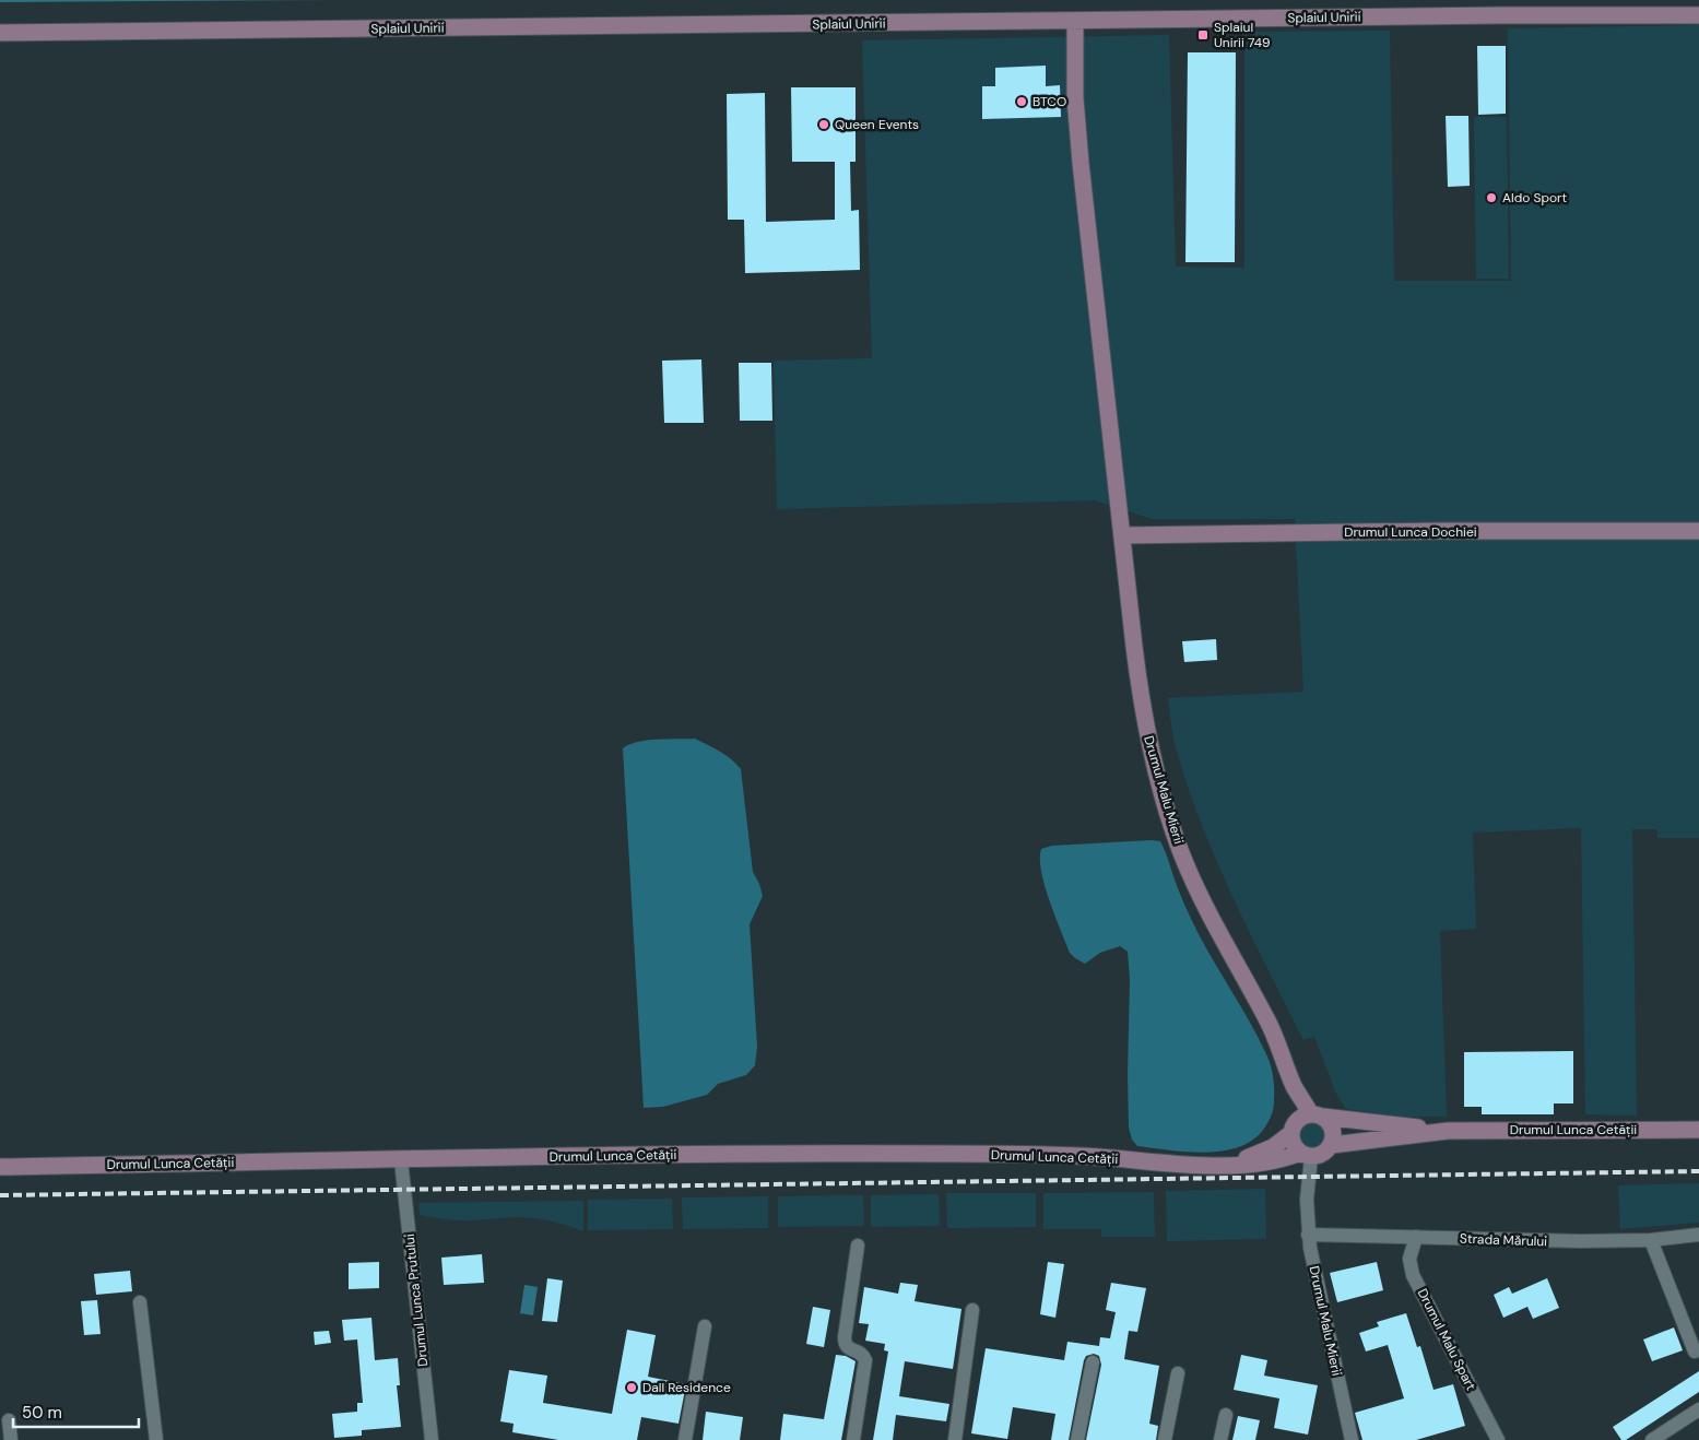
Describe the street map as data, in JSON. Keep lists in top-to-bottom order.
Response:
{
  "streets": {
    "street": [
      "Splaiul Unirii",
      "Drumul Lunca Dochiei",
      "Drumul Malu Mierii",
      "Drumul Lunca Cetății",
      "Strada Mărului",
      "Drumul Lunca Prutului",
      "Drumul Malu Spart"
    ]
  },
  "crossings": [
    ["Splaiul Unirii", "Drumul Malu Mierii"],
    ["Drumul Lunca Dochiei", "Drumul Malu Mierii"],
    ["Drumul Malu Mierii", "Drumul Lunca Cetății"],
    ["Drumul Malu Mierii", "Strada Mărului"],
    ["Drumul Lunca Cetății", "Drumul Lunca Prutului"],
    ["Strada Mărului", "Drumul Malu Spart"]
  ],
  "places": {
    "transit": ["Splaiul Unirii 749"],
    "other": [
      "BTCO",
      "Queen Events",
      "Aldo Sport",
      "Dall Residence"
    ]
  },
  "scale_bar": "50 m"
}
